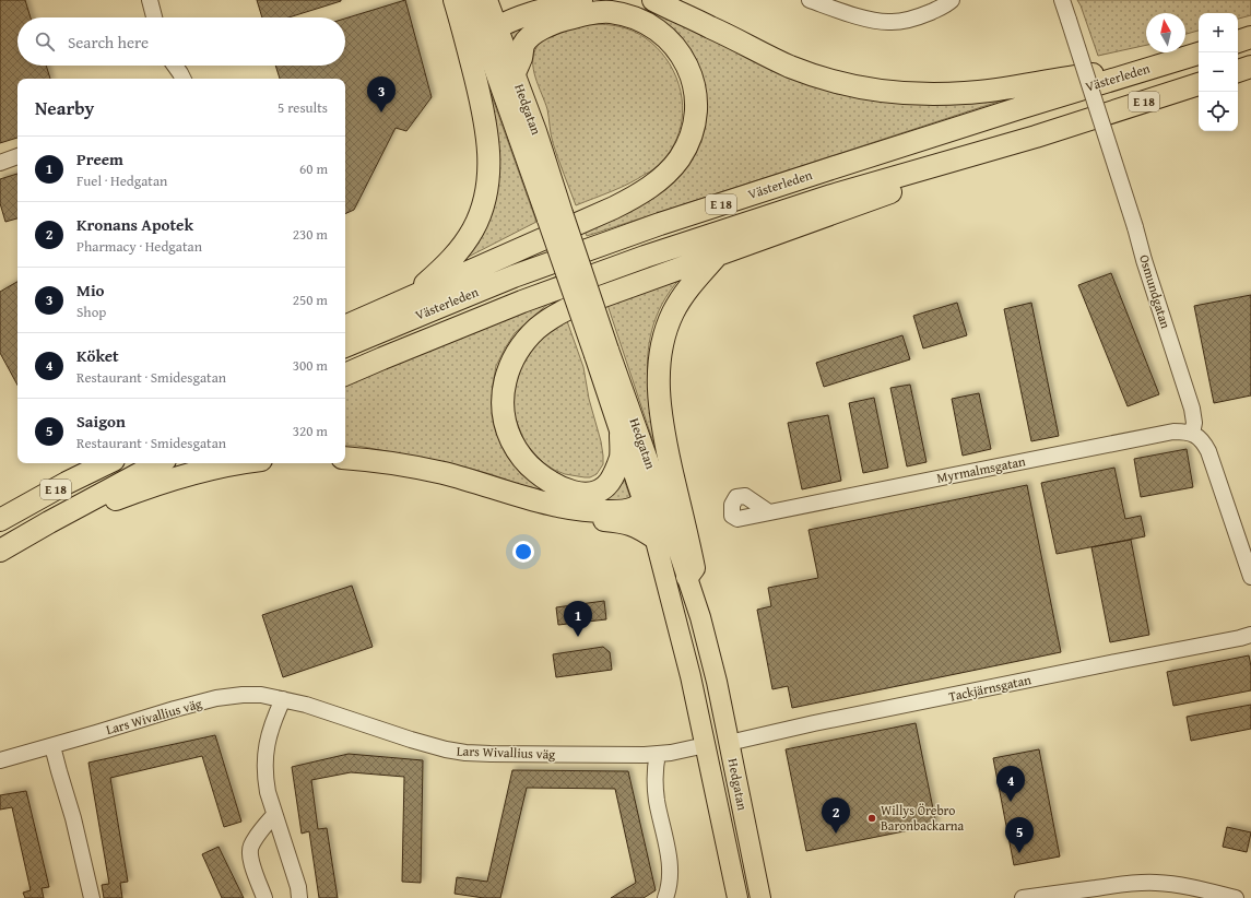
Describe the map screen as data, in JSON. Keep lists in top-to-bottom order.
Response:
{
  "streets": {
    "highway": ["Västerleden", "E 18"],
    "main road": ["Hedgatan"],
    "street": [
      "Osmundgatan",
      "Myrmalmsgatan",
      "Tackjärnsgatan",
      "Lars Wivallius väg"
    ]
  },
  "crossings": [
    ["Västerleden", "E 18"],
    ["E 18", "Hedgatan"],
    ["Hedgatan", "Tackjärnsgatan"],
    ["Hedgatan", "Lars Wivallius väg"],
    ["Osmundgatan", "Myrmalmsgatan"]
  ],
  "places": ["Willys Örebro Baronbackarna"],
  "north": "top",
  "page": {
    "map_buttons": ["+", "−"],
    "search": "Search here",
    "pins": [
      "3",
      "1",
      "4",
      "2",
      "5"
    ],
    "heading": ["Nearby", "5 results"],
    "list": [
      {
        "mark": "1",
        "name": "Preem",
        "note": "Fuel · Hedgatan",
        "value": "60 m"
      },
      {
        "mark": "2",
        "name": "Kronans Apotek",
        "note": "Pharmacy · Hedgatan",
        "value": "230 m"
      },
      {
        "mark": "3",
        "name": "Mio",
        "note": "Shop",
        "value": "250 m"
      },
      {
        "mark": "4",
        "name": "Köket",
        "note": "Restaurant · Smidesgatan",
        "value": "300 m"
      },
      {
        "mark": "5",
        "name": "Saigon",
        "note": "Restaurant · Smidesgatan",
        "value": "320 m"
      }
    ]
  }
}
